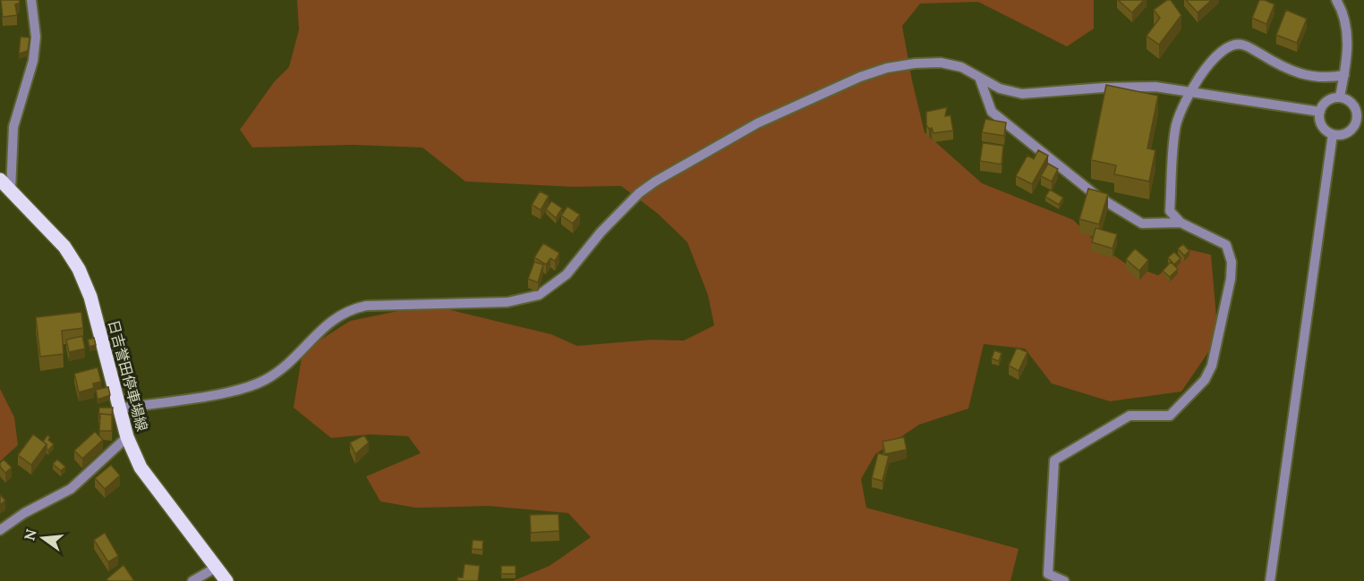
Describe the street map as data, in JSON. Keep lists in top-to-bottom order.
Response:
{
  "streets": {
    "main road": ["日吉誉田停車場線"]
  },
  "north": "left"
}
